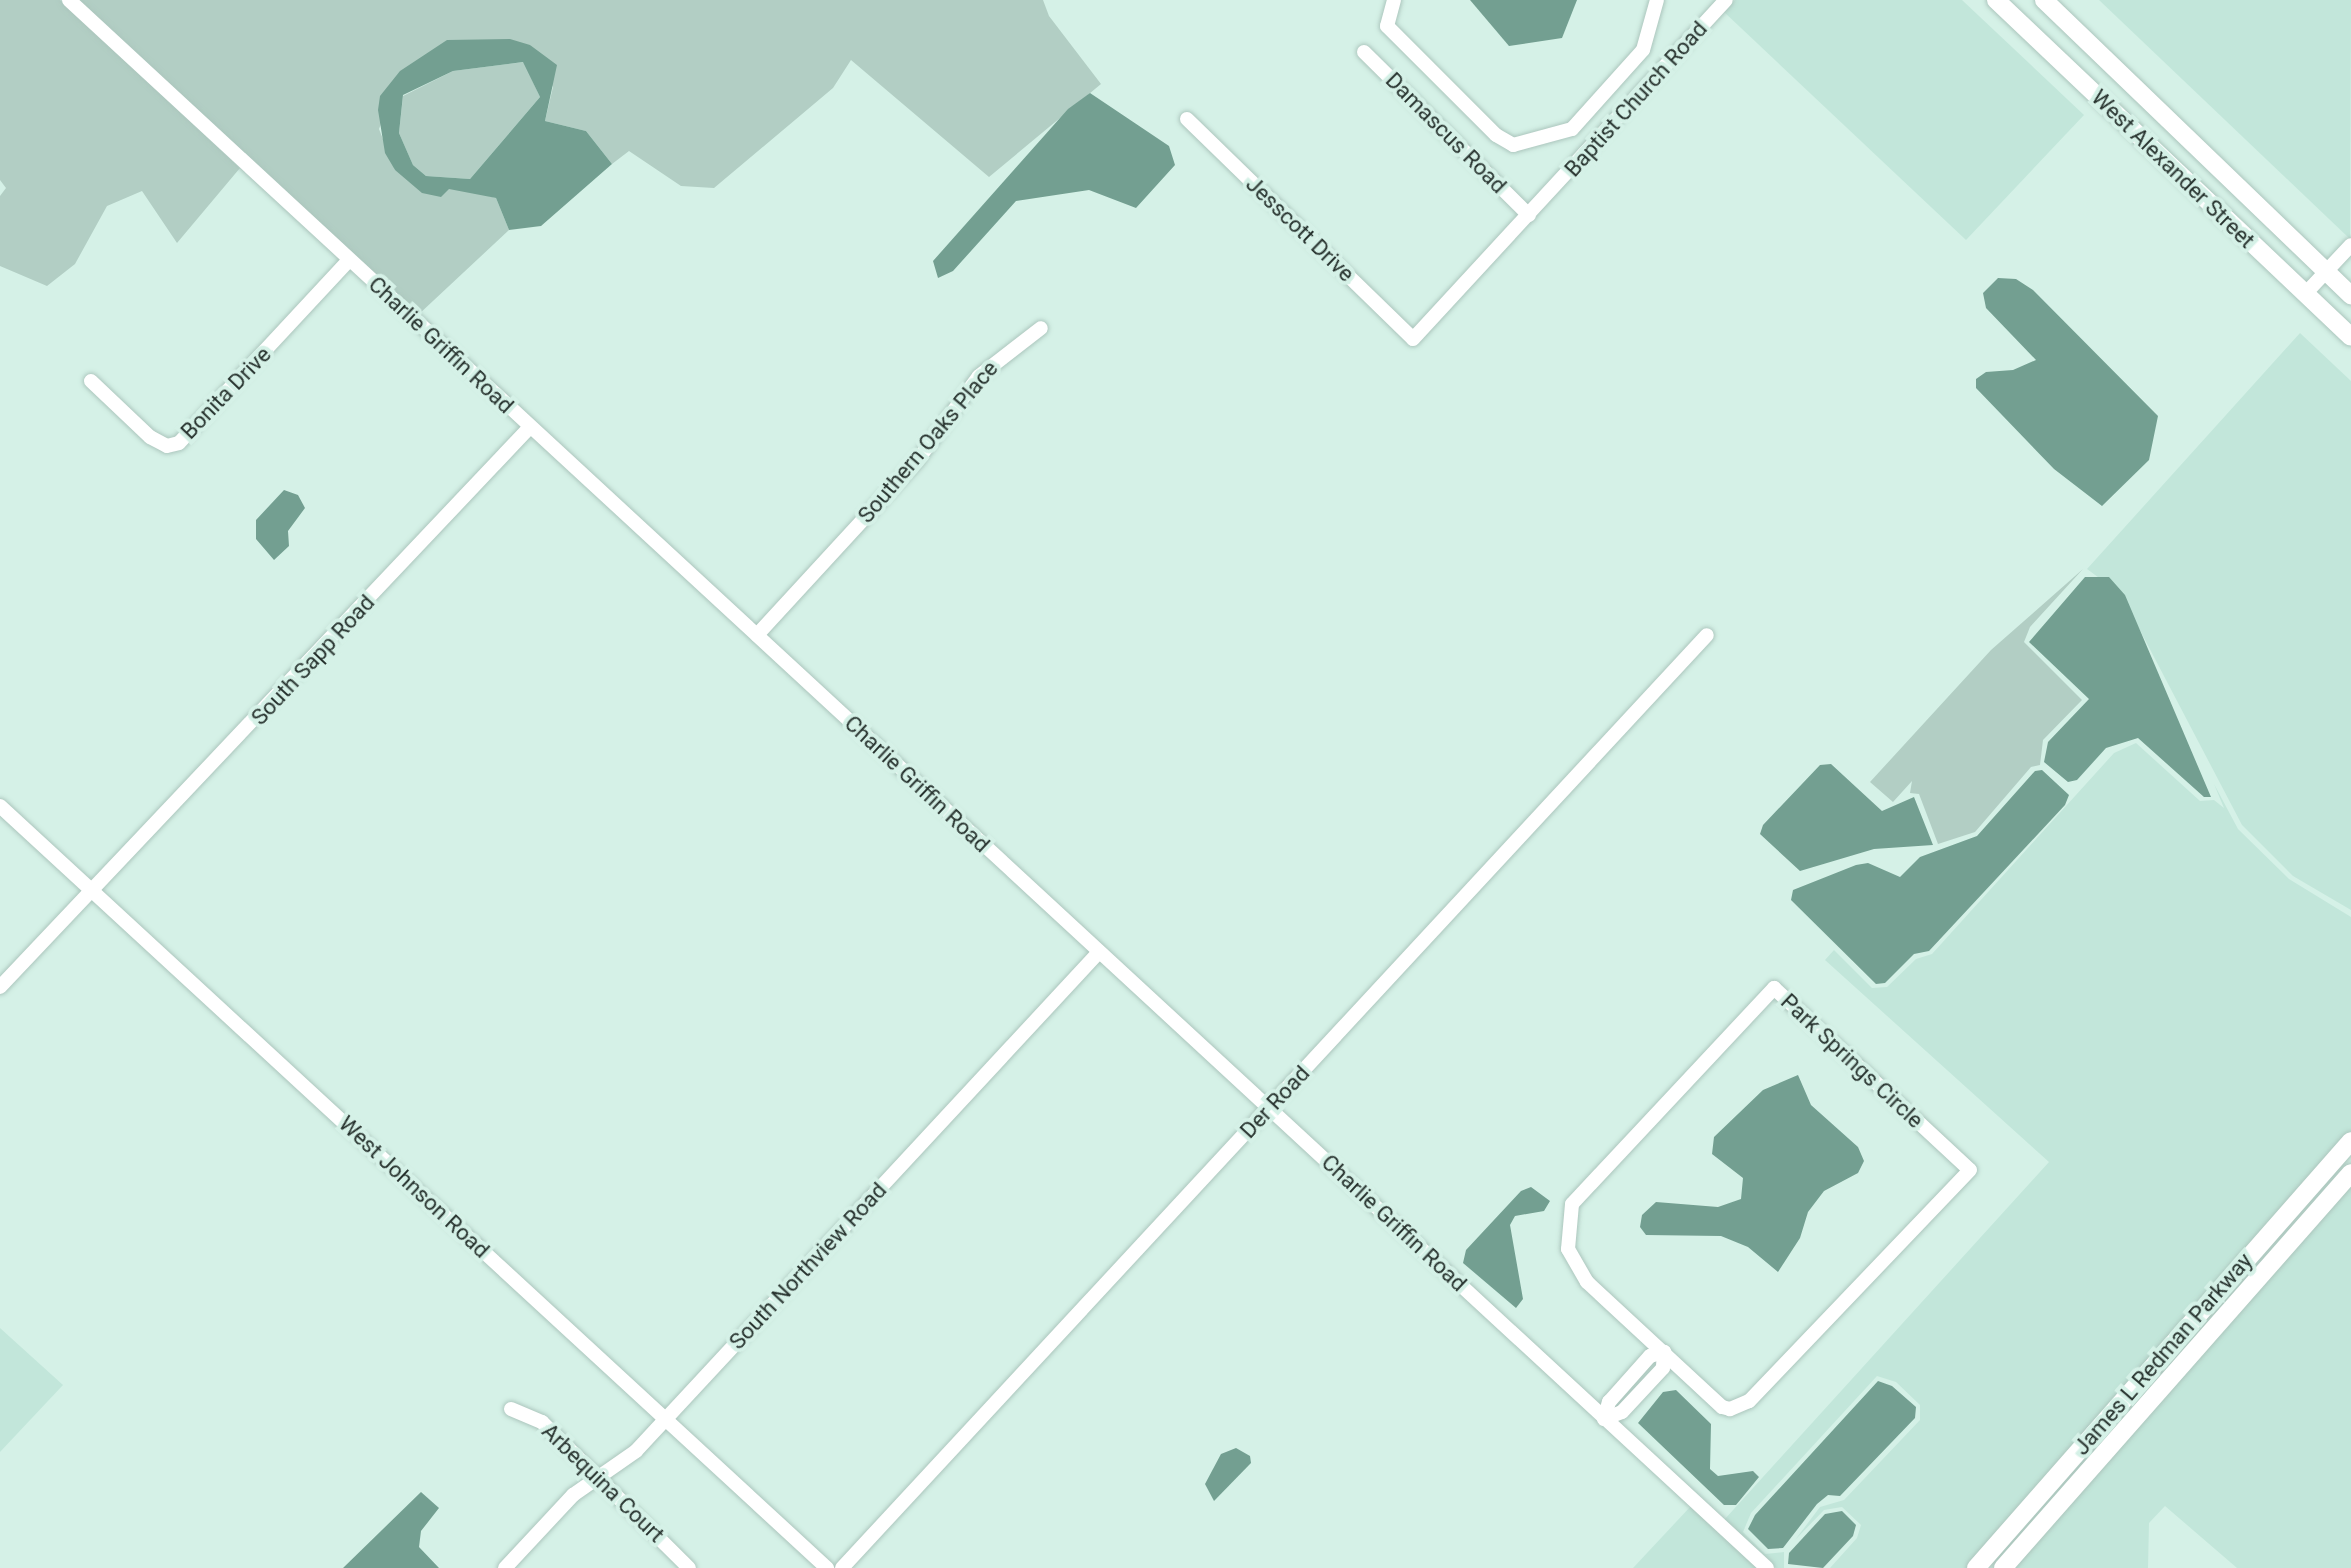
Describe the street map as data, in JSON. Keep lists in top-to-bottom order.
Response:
{
  "streets": {
    "main road": ["West Alexander Street", "James L Redman Parkway"],
    "street": [
      "Baptist Church Road",
      "Damascus Road",
      "Jesscott Drive",
      "Charlie Griffin Road",
      "Bonita Drive",
      "Southern Oaks Place",
      "South Sapp Road",
      "Park Springs Circle",
      "Der Road",
      "West Johnson Road",
      "South Northview Road",
      "Arbequina Court"
    ]
  },
  "crossings": [
    ["Baptist Church Road", "Damascus Road"],
    ["Baptist Church Road", "Jesscott Drive"],
    ["Charlie Griffin Road", "Bonita Drive"],
    ["Charlie Griffin Road", "Southern Oaks Place"],
    ["Charlie Griffin Road", "South Sapp Road"],
    ["Charlie Griffin Road", "Der Road"],
    ["Charlie Griffin Road", "South Northview Road"],
    ["South Sapp Road", "West Johnson Road"],
    ["West Johnson Road", "South Northview Road"],
    ["South Northview Road", "Arbequina Court"]
  ]
}
